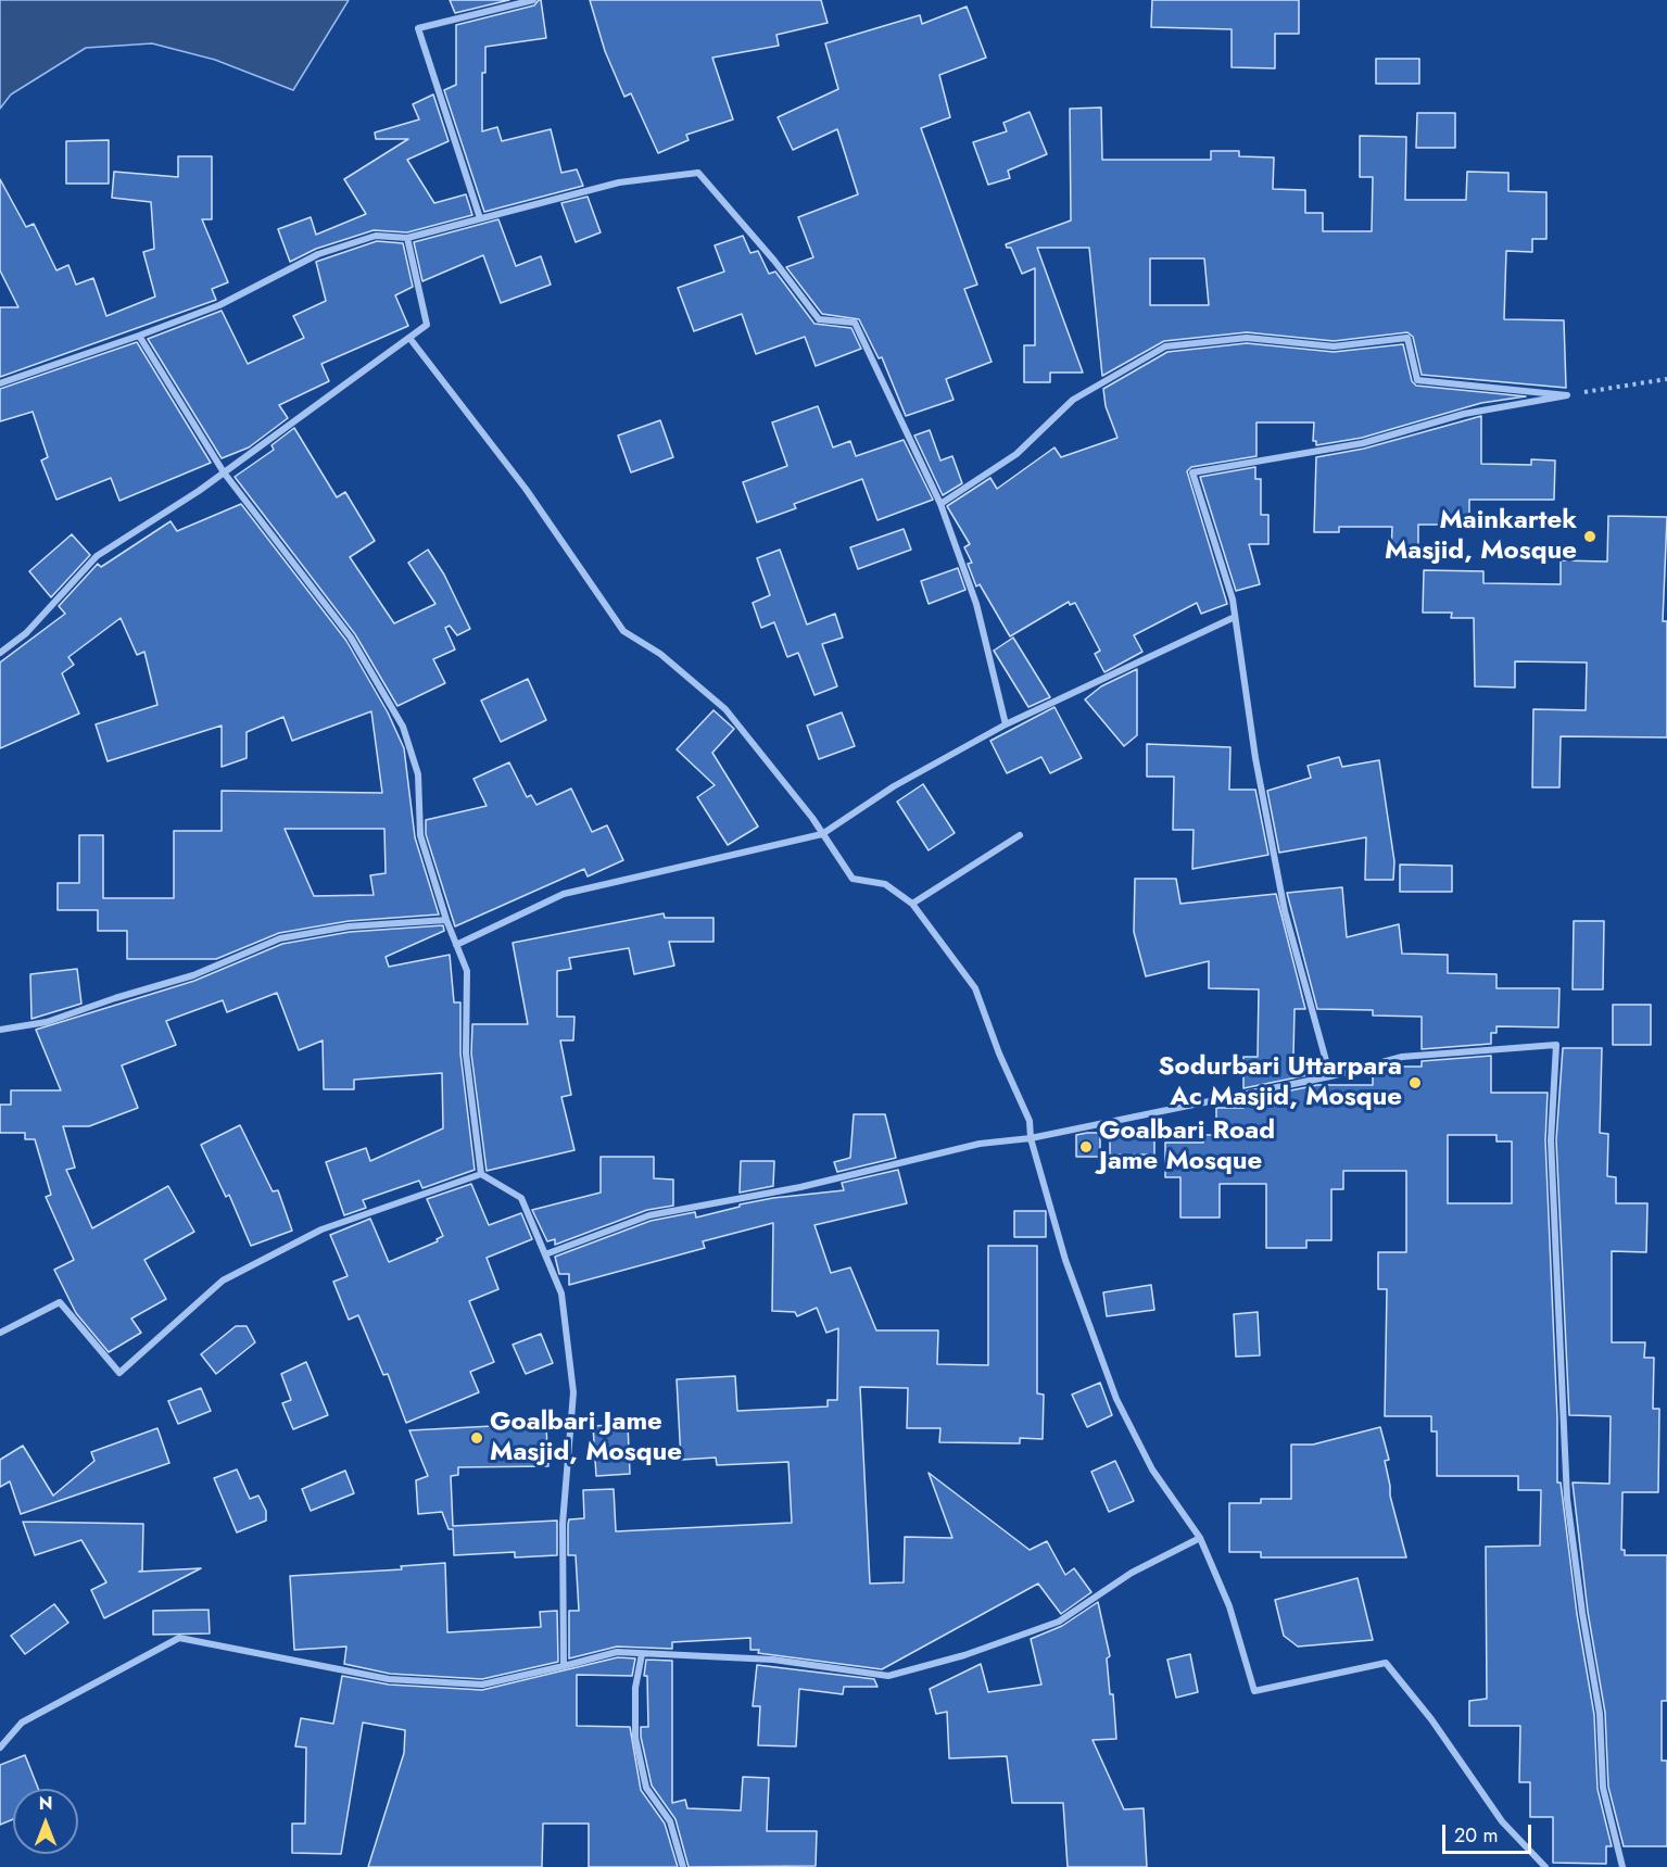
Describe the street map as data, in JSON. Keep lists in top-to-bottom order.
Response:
{
  "places": [
    "Mainkartek Masjid, Mosque",
    "Sodurbari Uttarpara Ac Masjid, Mosque",
    "Goalbari Road Jame Mosque",
    "Goalbari Jame Masjid, Mosque"
  ],
  "scale_bar": "20 m",
  "north": "top"
}
